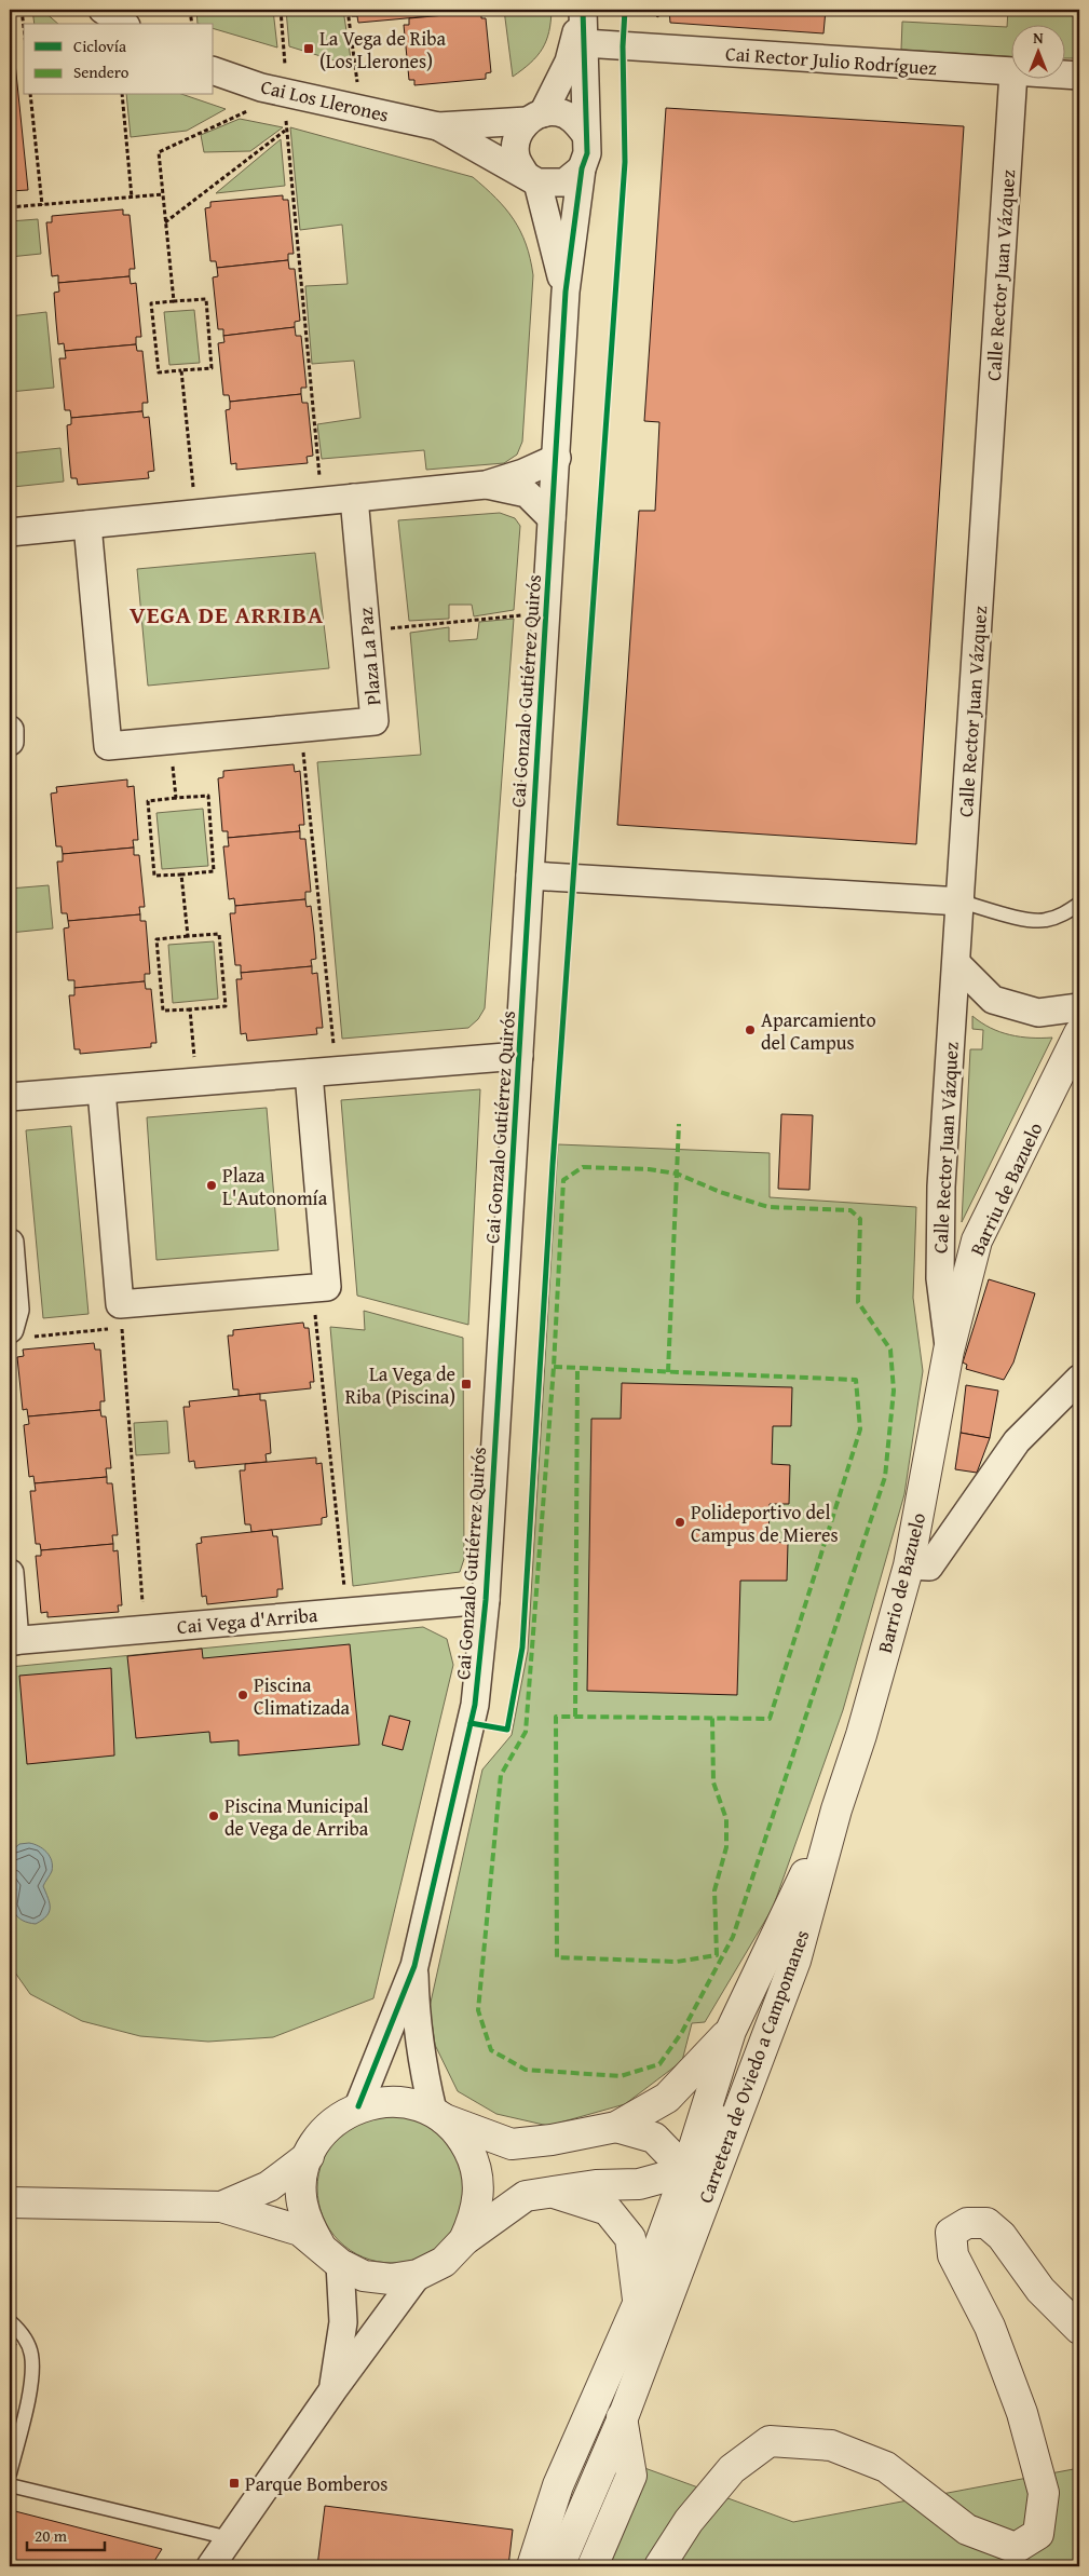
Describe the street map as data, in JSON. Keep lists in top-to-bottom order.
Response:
{
  "streets": {
    "street": [
      "Cai Rector Julio Rodríguez",
      "Cai Los Llerones",
      "Calle Rector Juan Vázquez",
      "Plaza La Paz",
      "Cai Gonzalo Gutiérrez Quirós",
      "Barriu de Bazuelo",
      "Barrio de Bazuelo",
      "Cai Vega d'Arriba",
      "Carretera de Oviedo a Campomanes"
    ]
  },
  "crossings": [
    ["Cai Rector Julio Rodríguez", "Cai Gonzalo Gutiérrez Quirós"],
    ["Calle Rector Juan Vázquez", "Barriu de Bazuelo"],
    ["Calle Rector Juan Vázquez", "Barrio de Bazuelo"],
    ["Cai Gonzalo Gutiérrez Quirós", "Cai Vega d'Arriba"],
    ["Barriu de Bazuelo", "Barrio de Bazuelo"],
    ["Barrio de Bazuelo", "Carretera de Oviedo a Campomanes"]
  ],
  "districts": ["VEGA DE ARRIBA"],
  "places": {
    "transit": ["La Vega de Riba (Los Llerones)", "La Vega de Riba (Piscina)", "Parque Bomberos"],
    "other": [
      "Aparcamiento del Campus",
      "Plaza L'Autonomía",
      "Polideportivo del Campus de Mieres",
      "Piscina Climatizada",
      "Piscina Municipal de Vega de Arriba"
    ]
  },
  "legend": ["Ciclovía", "Sendero"],
  "scale_bar": "20 m",
  "north": "top"
}
